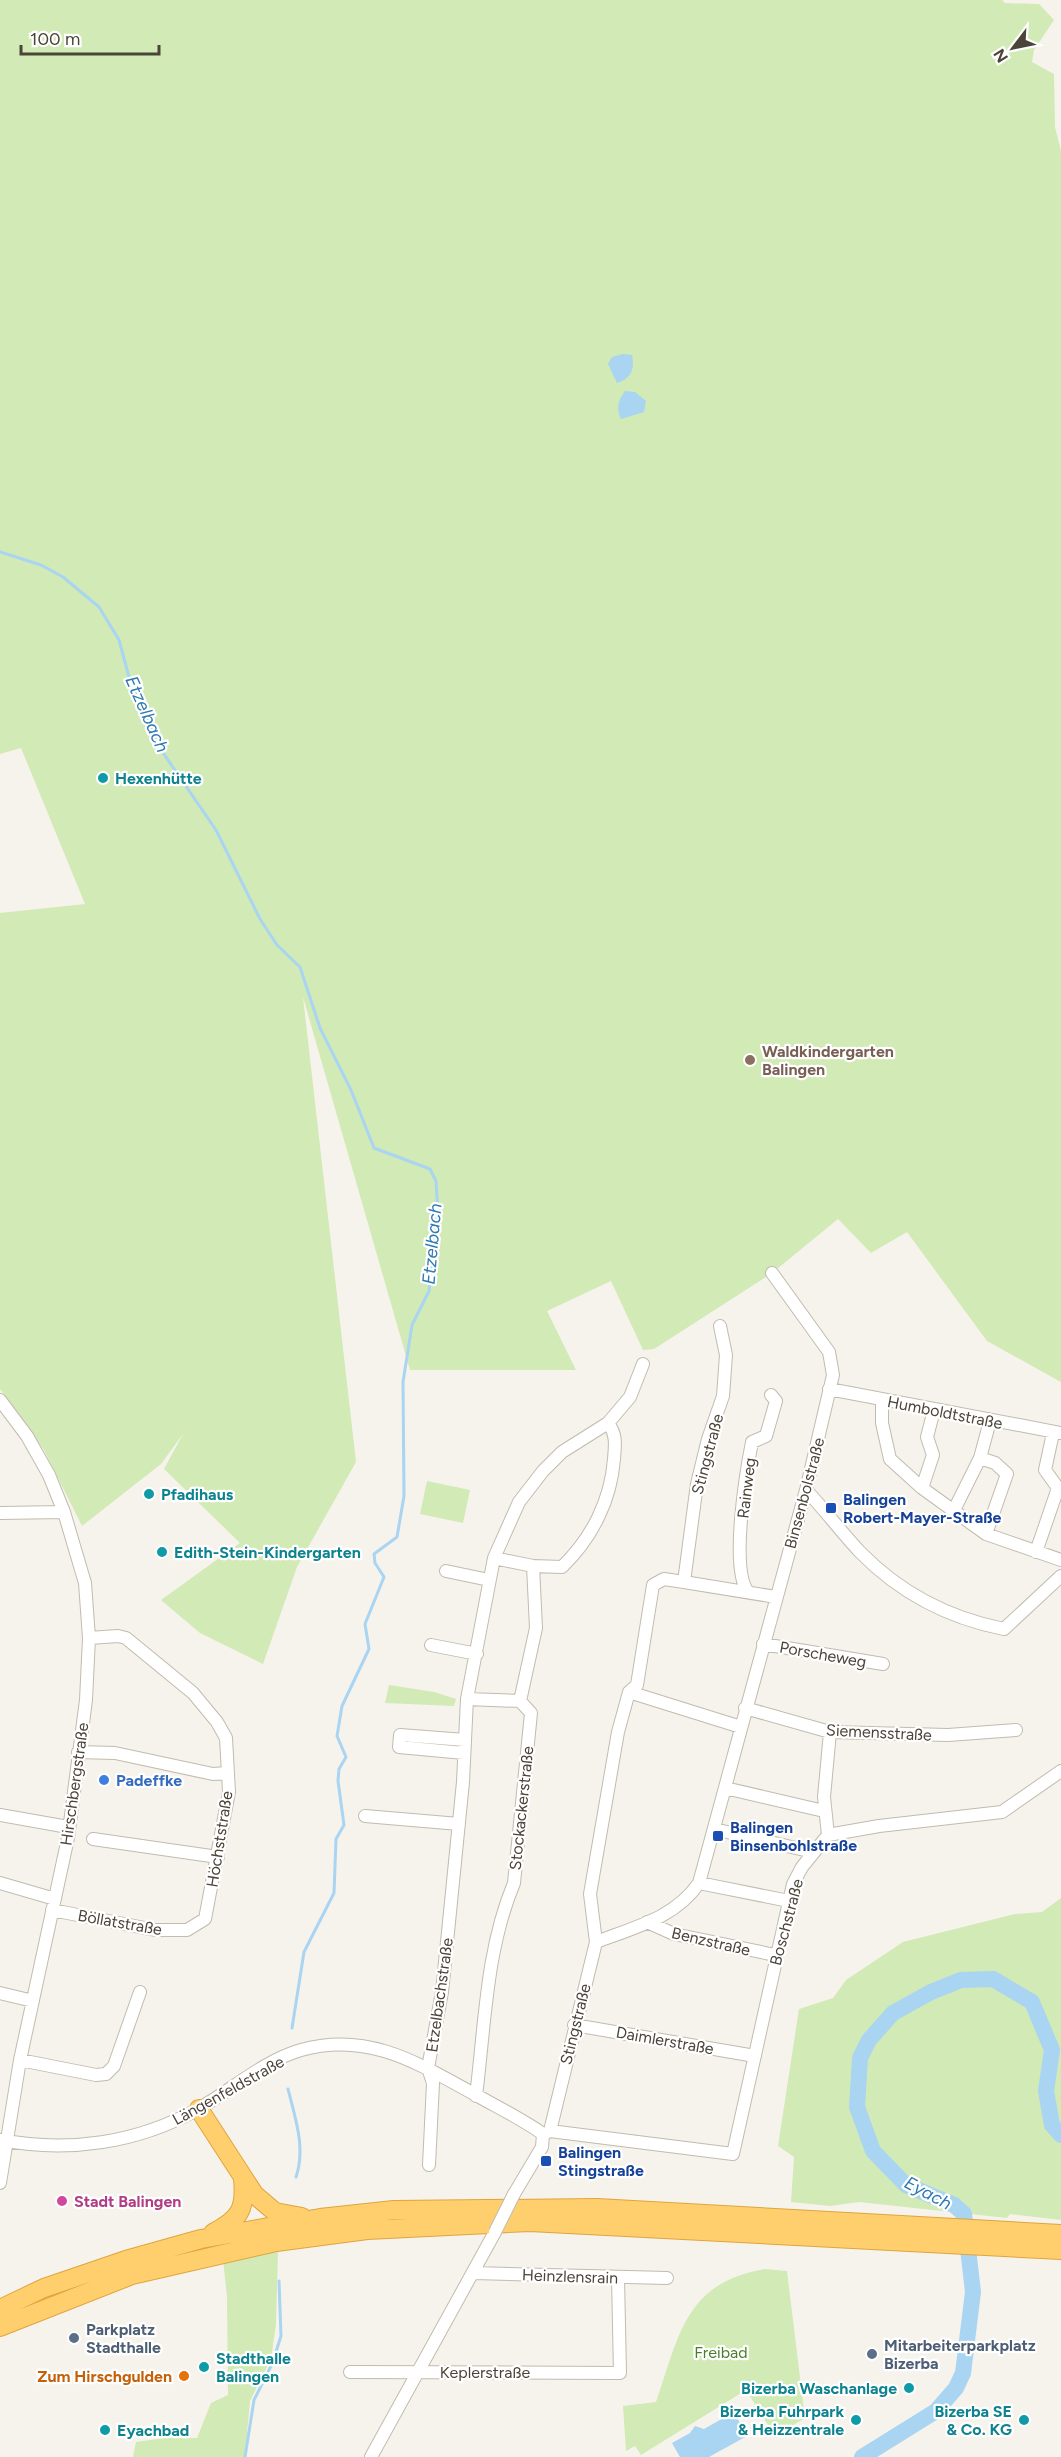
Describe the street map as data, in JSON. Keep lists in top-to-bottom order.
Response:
{
  "streets": {
    "street": [
      "Humboldtstraße",
      "Stingstraße",
      "Rainweg",
      "Binsenbolstraße",
      "Porscheweg",
      "Siemensstraße",
      "Hirschbergstraße",
      "Stockackerstraße",
      "Höchststraße",
      "Böllatstraße",
      "Boschstraße",
      "Benzstraße",
      "Etzelbachstraße",
      "Daimlerstraße",
      "Längenfeldstraße",
      "Heinzlensrain",
      "Keplerstraße"
    ]
  },
  "crossings": [
    ["Humboldtstraße", "Binsenbolstraße"],
    ["Stingstraße", "Rainweg"],
    ["Stingstraße", "Binsenbolstraße"],
    ["Stingstraße", "Boschstraße"],
    ["Stingstraße", "Daimlerstraße"],
    ["Stingstraße", "Längenfeldstraße"],
    ["Stingstraße", "Heinzlensrain"],
    ["Stingstraße", "Keplerstraße"],
    ["Binsenbolstraße", "Porscheweg"],
    ["Binsenbolstraße", "Siemensstraße"],
    ["Binsenbolstraße", "Benzstraße"],
    ["Hirschbergstraße", "Höchststraße"],
    ["Hirschbergstraße", "Böllatstraße"],
    ["Hirschbergstraße", "Längenfeldstraße"],
    ["Stockackerstraße", "Längenfeldstraße"],
    ["Höchststraße", "Böllatstraße"],
    ["Boschstraße", "Benzstraße"],
    ["Boschstraße", "Daimlerstraße"],
    ["Boschstraße", "Längenfeldstraße"],
    ["Etzelbachstraße", "Längenfeldstraße"],
    ["Heinzlensrain", "Keplerstraße"]
  ],
  "water": ["Etzelbach", "Eyach"],
  "parks": ["Freibad"],
  "places": {
    "other": [
      "Hexenhütte",
      "Waldkindergarten Balingen",
      "Pfadihaus",
      "Edith-Stein-Kindergarten",
      "Padeffke",
      "Stadt Balingen",
      "Parkplatz Stadthalle",
      "Mitarbeiterparkplatz Bizerba",
      "Stadthalle Balingen",
      "Zum Hirschgulden",
      "Bizerba Waschanlage",
      "Bizerba Fuhrpark & Heizzentrale",
      "Bizerba SE & Co. KG",
      "Eyachbad"
    ],
    "transit": ["Balingen Robert-Mayer-Straße", "Balingen Binsenbohlstraße", "Balingen Stingstraße"]
  },
  "scale_bar": "100 m",
  "north": "bottom left"
}
